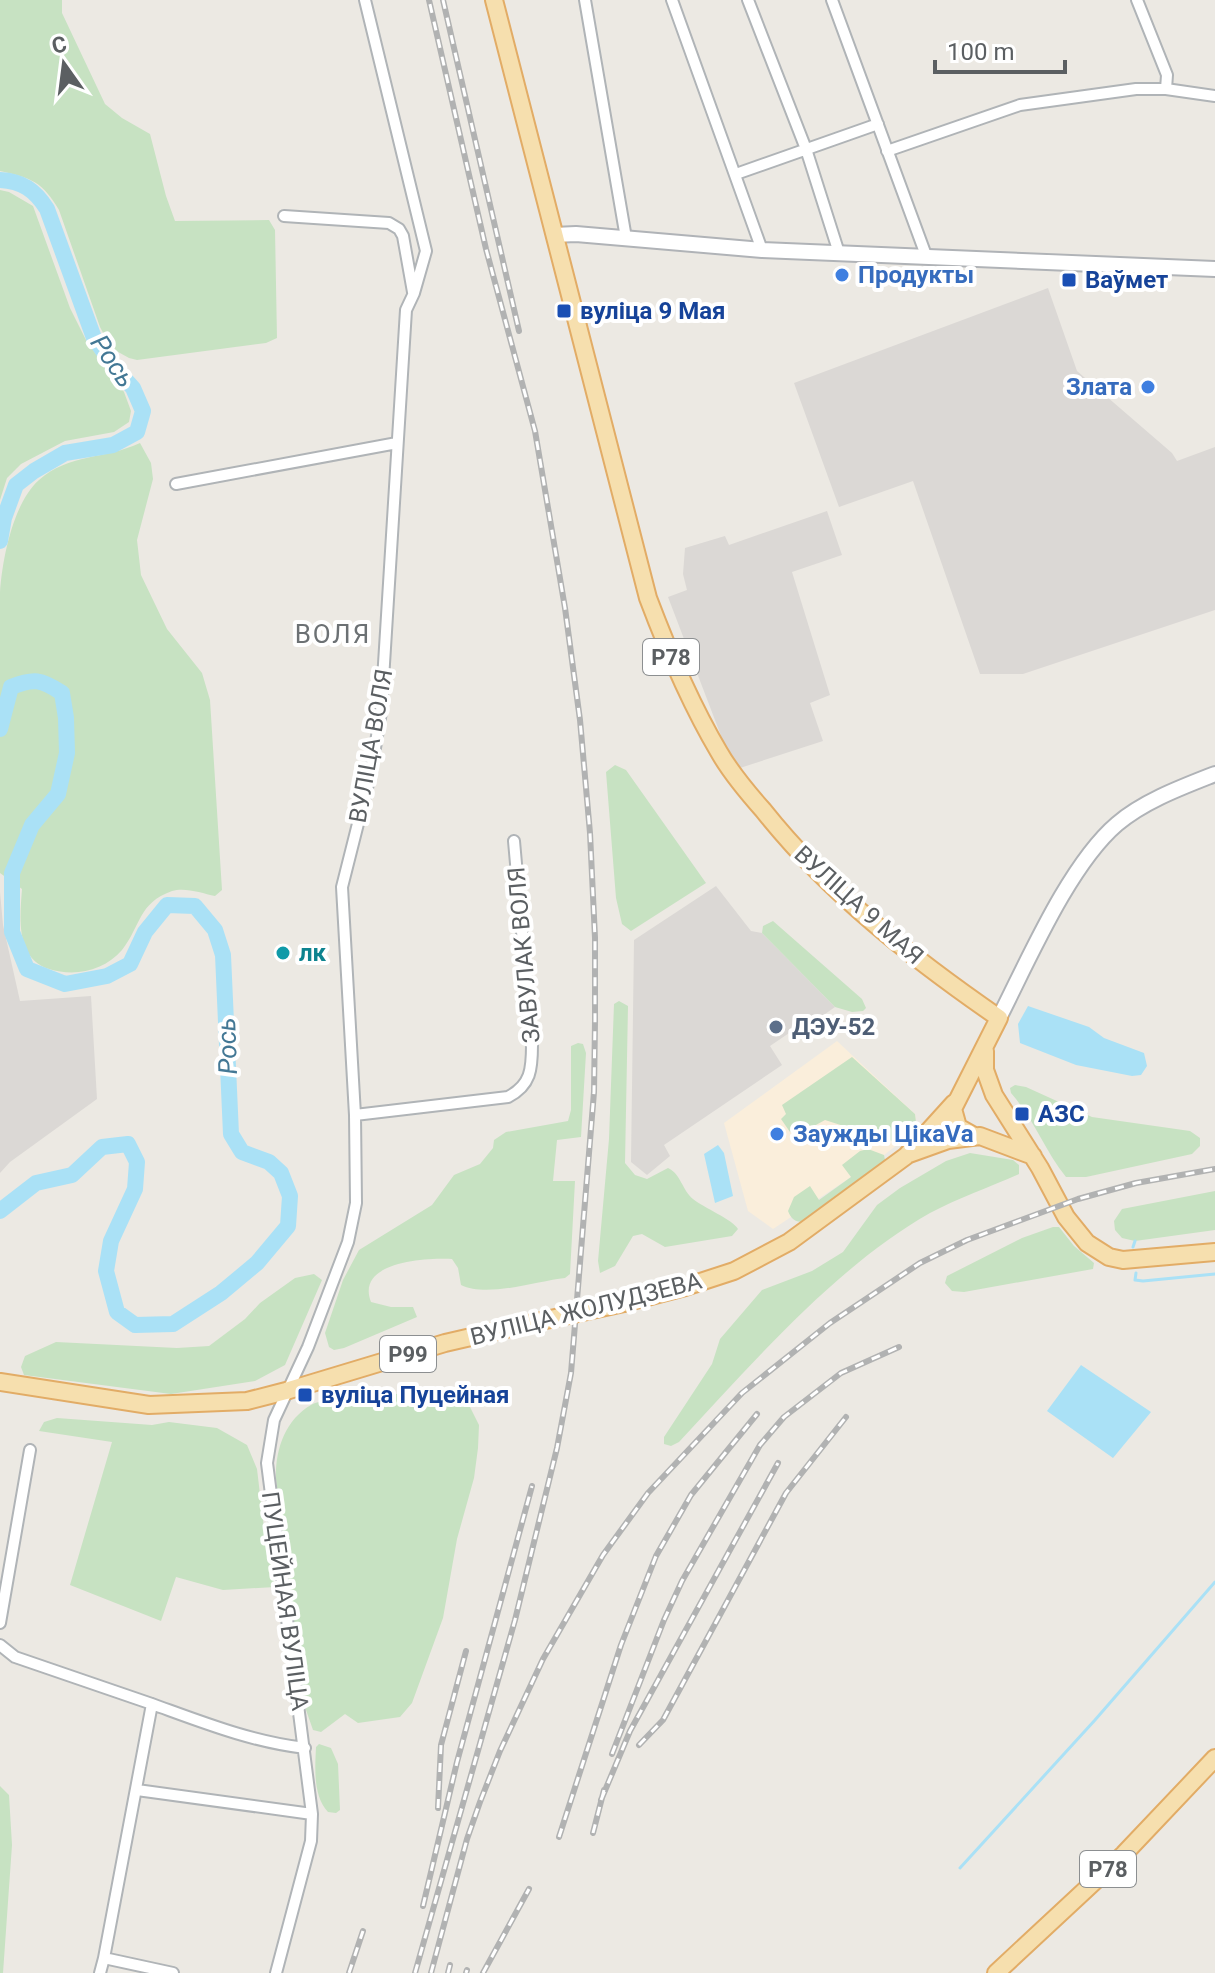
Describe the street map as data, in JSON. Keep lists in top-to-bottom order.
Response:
{
  "streets": {
    "main road": [
      "Р78",
      "ВУЛІЦА 9 МАЯ",
      "ВУЛІЦА ЖОЛУДЗЕВА",
      "Р99"
    ],
    "street": ["ВУЛІЦА ВОЛЯ", "ЗАВУЛАК ВОЛЯ", "ПУЦЕЙНАЯ ВУЛІЦА"]
  },
  "crossings": [
    ["ВУЛІЦА ВОЛЯ", "ЗАВУЛАК ВОЛЯ"],
    ["ВУЛІЦА ВОЛЯ", "ВУЛІЦА ЖОЛУДЗЕВА"],
    ["ВУЛІЦА ВОЛЯ", "ПУЦЕЙНАЯ ВУЛІЦА"],
    ["ВУЛІЦА ЖОЛУДЗЕВА", "Р99"],
    ["ВУЛІЦА ЖОЛУДЗЕВА", "ПУЦЕЙНАЯ ВУЛІЦА"]
  ],
  "districts": ["ВОЛЯ"],
  "water": ["Рось"],
  "places": {
    "other": [
      "Продукты",
      "Злата",
      "лк",
      "ДЭУ-52",
      "Заужды ЦікаVа"
    ],
    "transit": [
      "Ваўмет",
      "вуліца 9 Мая",
      "АЗС",
      "вуліца Пуцейная"
    ]
  },
  "scale_bar": "100 m",
  "north": "top"
}
